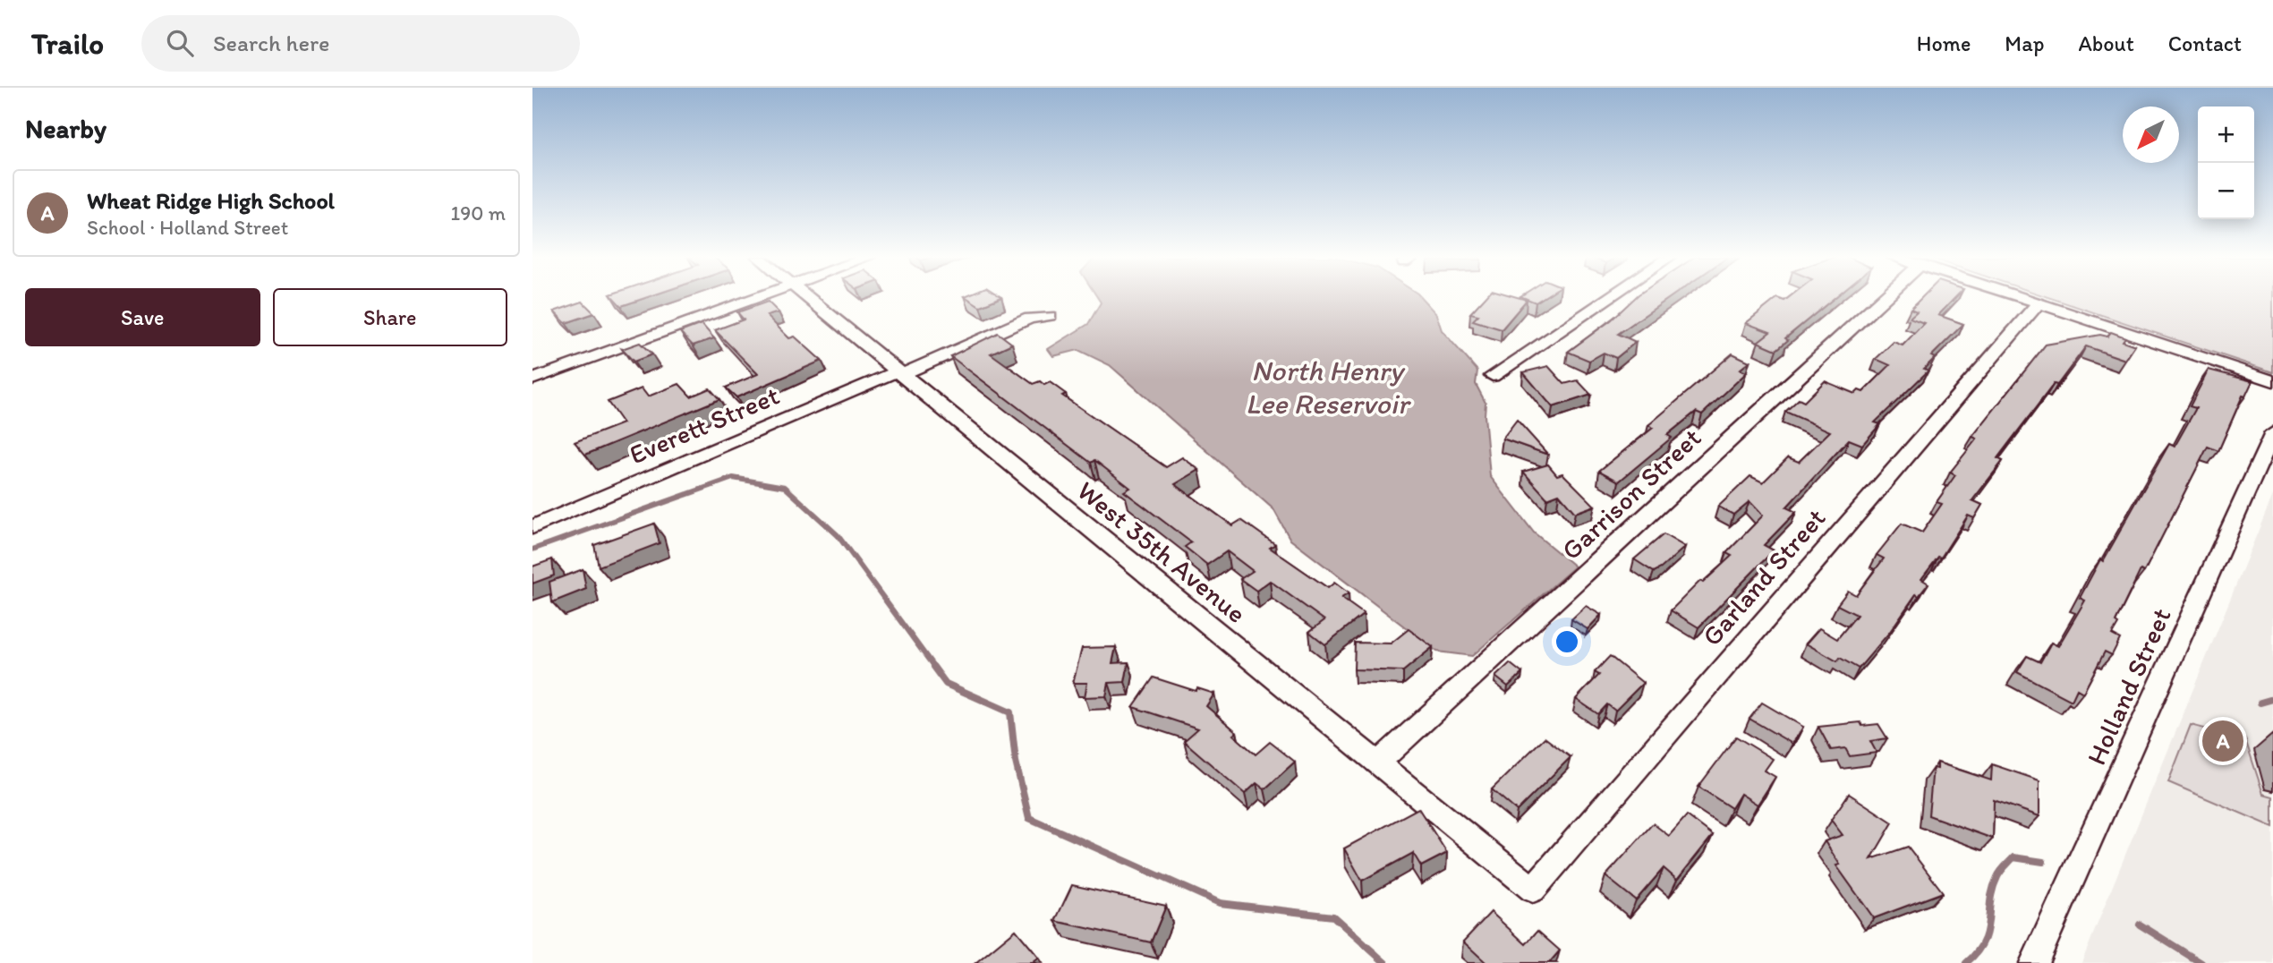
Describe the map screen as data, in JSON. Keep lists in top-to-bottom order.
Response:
{
  "streets": {
    "street": [
      "Everett Street",
      "Garrison Street",
      "West 35th Avenue",
      "Garland Street",
      "Holland Street"
    ]
  },
  "crossings": [
    ["Everett Street", "West 35th Avenue"],
    ["Garrison Street", "West 35th Avenue"],
    ["West 35th Avenue", "Garland Street"]
  ],
  "water": ["North Henry Lee Reservoir"],
  "north": "bottom left",
  "page": {
    "header": "Trailo",
    "search": "Search here",
    "nav": [
      "Home",
      "Map",
      "About",
      "Contact"
    ],
    "heading": "Nearby",
    "map_buttons": ["+", "−"],
    "list": [
      {
        "mark": "A",
        "name": "Wheat Ridge High School",
        "note": "School · Holland Street",
        "value": "190 m"
      }
    ],
    "buttons": ["Save", "Share"],
    "pins": "A"
  }
}
